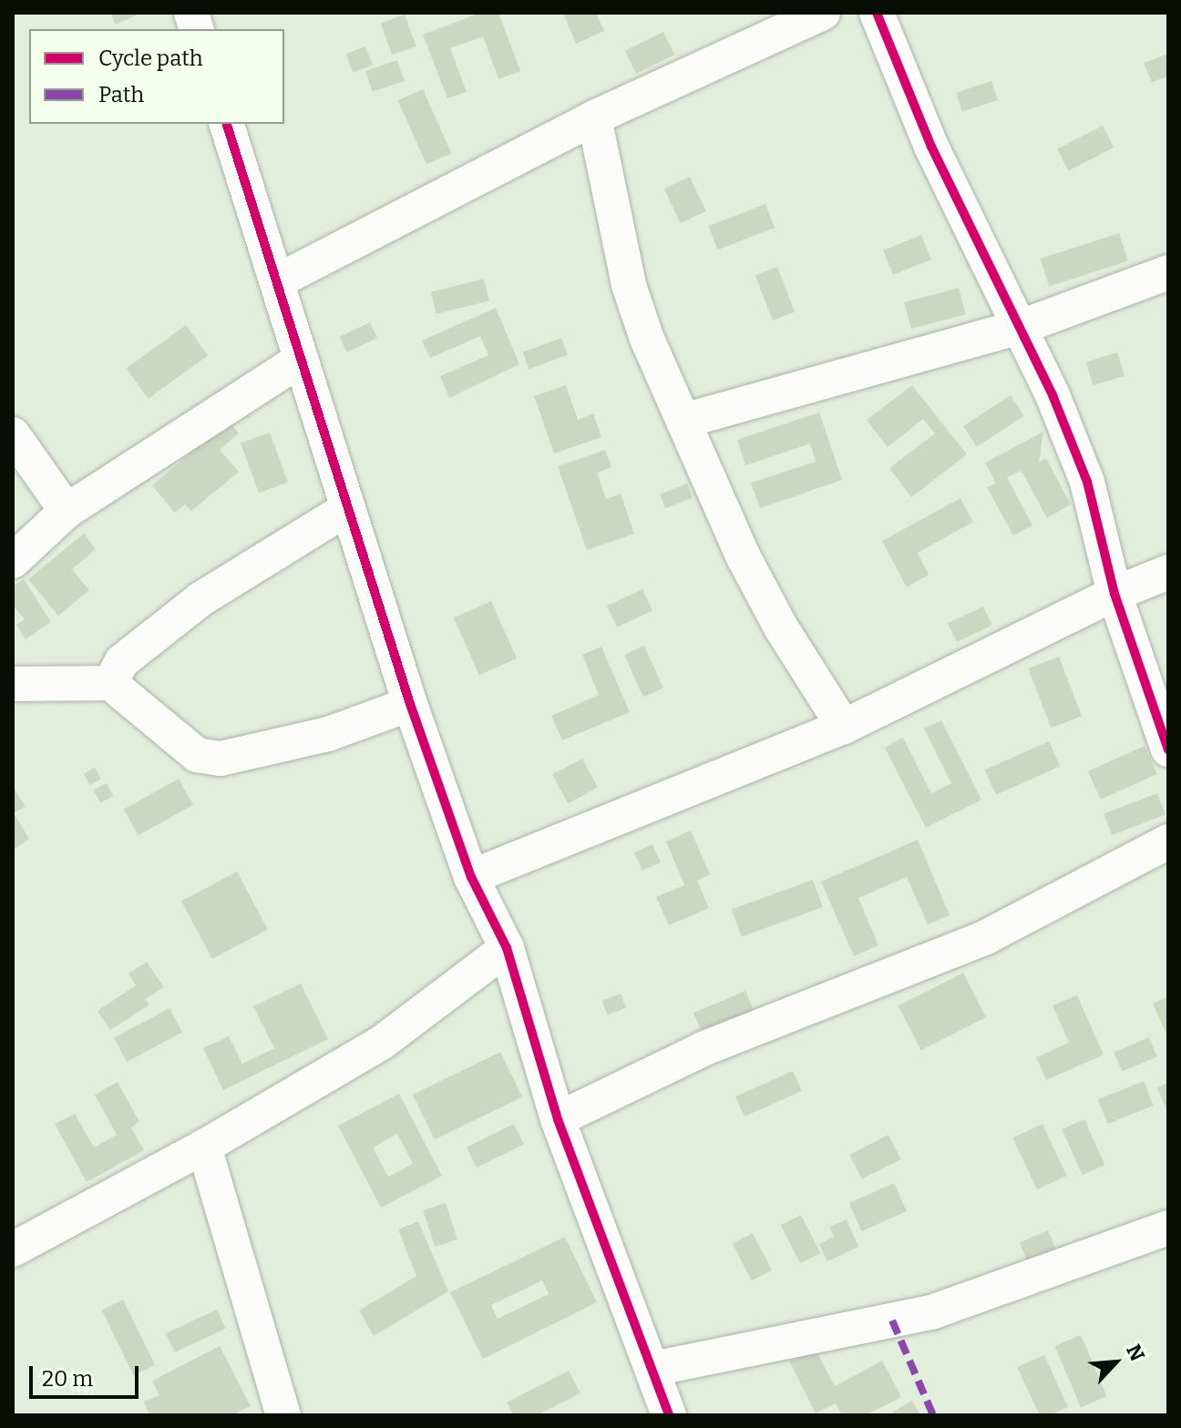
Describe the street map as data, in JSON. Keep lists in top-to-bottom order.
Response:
{
  "legend": ["Cycle path", "Path"],
  "scale_bar": "20 m",
  "north": "top right"
}
